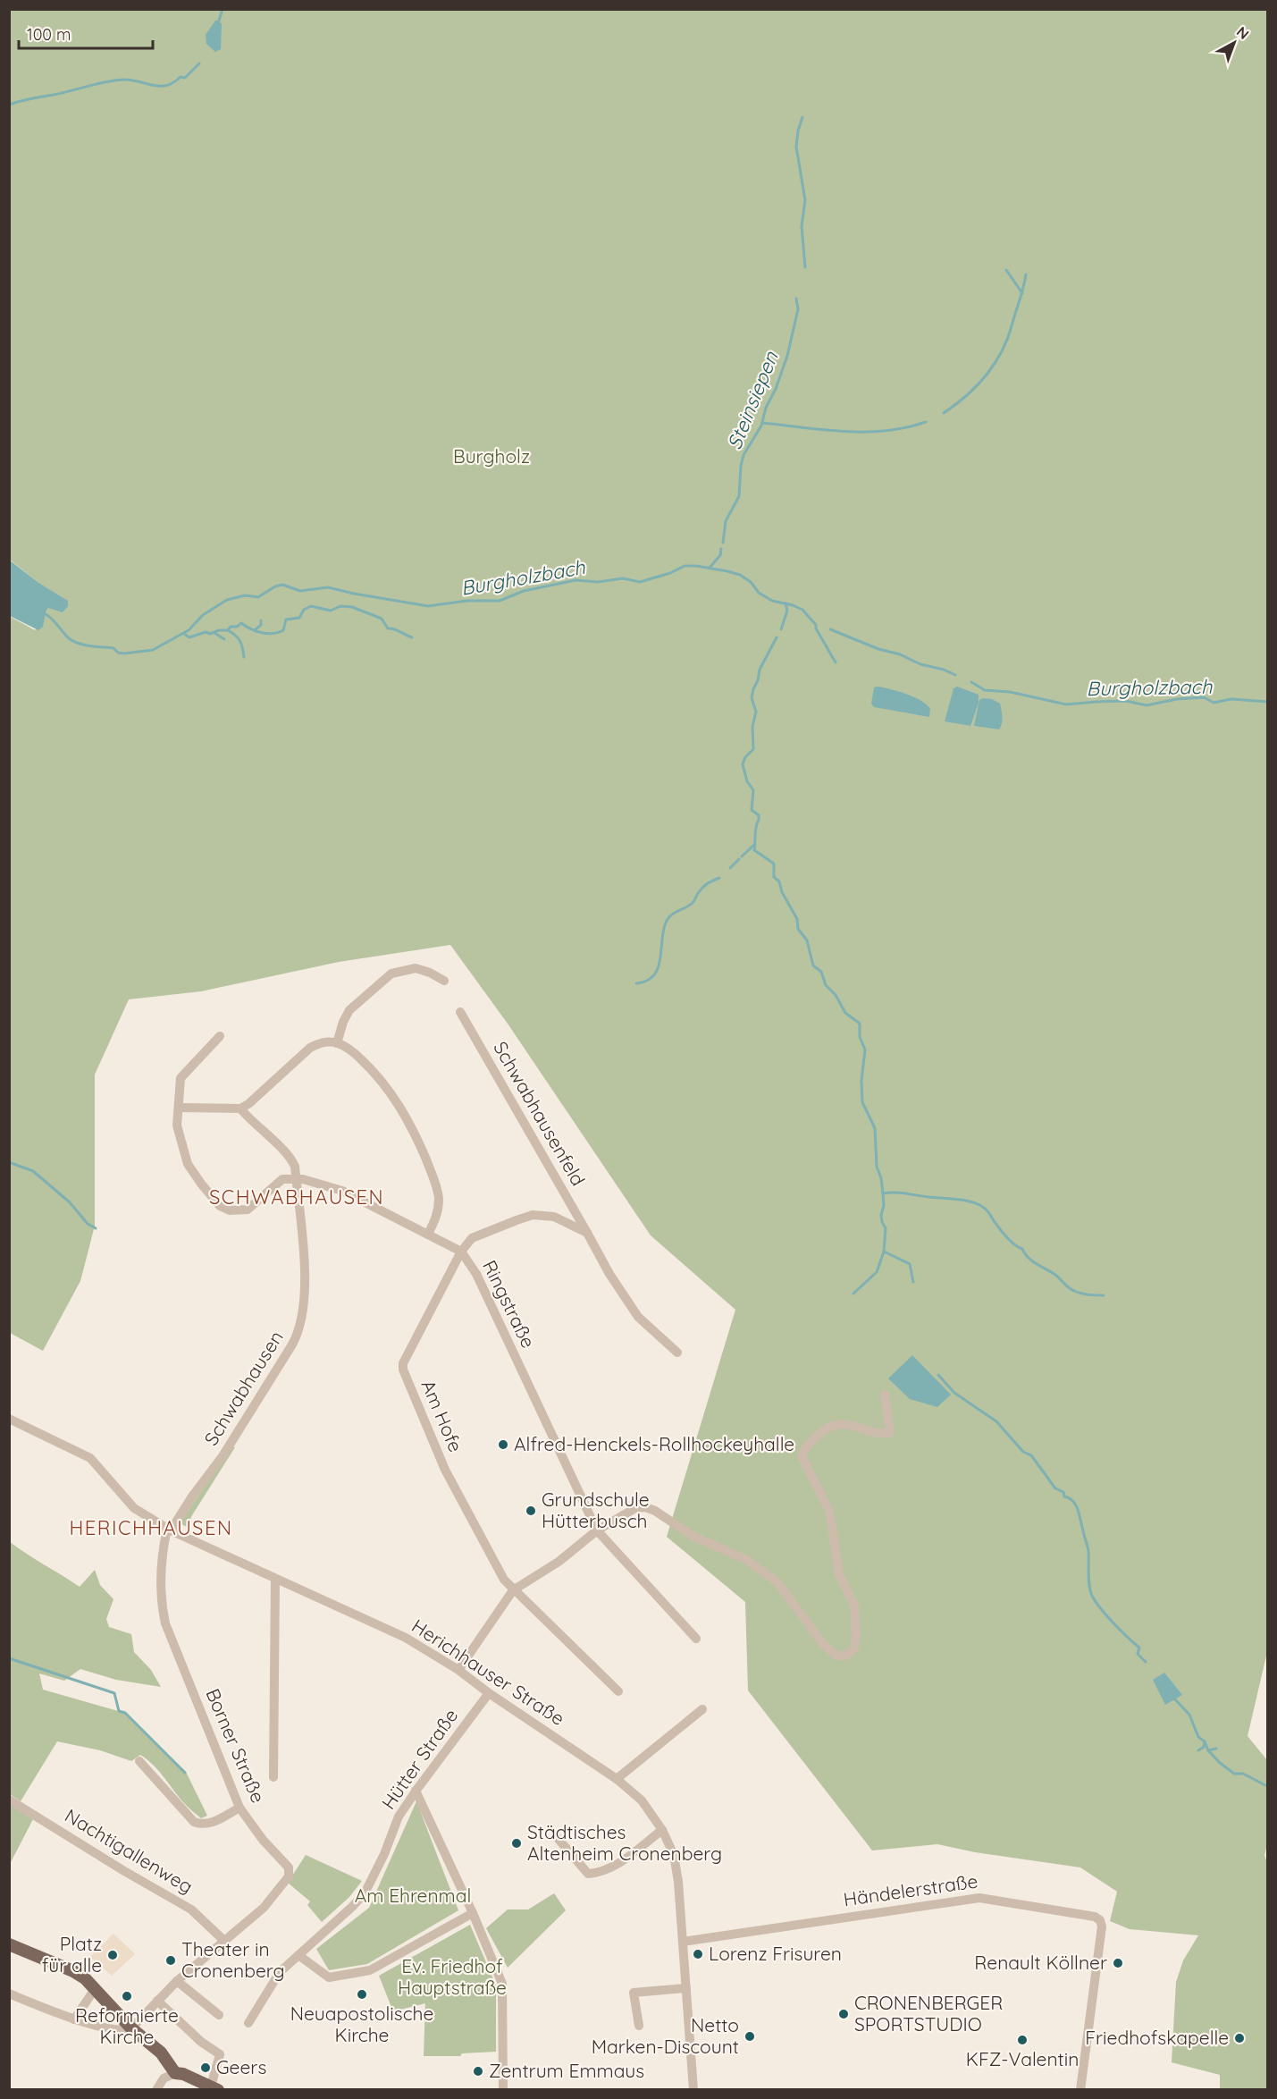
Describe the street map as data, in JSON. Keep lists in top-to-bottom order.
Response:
{
  "streets": {
    "street": [
      "Schwabhausenfeld",
      "Ringstraße",
      "Schwabhausen",
      "Am Hofe",
      "Herichhauser Straße",
      "Borner Straße",
      "Hütter Straße",
      "Nachtigallenweg",
      "Händelerstraße"
    ]
  },
  "crossings": [
    ["Ringstraße", "Schwabhausen"],
    ["Ringstraße", "Am Hofe"],
    ["Schwabhausen", "Herichhauser Straße"],
    ["Schwabhausen", "Borner Straße"],
    ["Herichhauser Straße", "Borner Straße"],
    ["Herichhauser Straße", "Hütter Straße"],
    ["Herichhauser Straße", "Händelerstraße"],
    ["Borner Straße", "Nachtigallenweg"]
  ],
  "districts": ["SCHWABHAUSEN", "HERICHHAUSEN"],
  "water": ["Steinsiepen", "Burgholzbach"],
  "parks": ["Burgholz", "Am Ehrenmal", "Ev. Friedhof Hauptstraße"],
  "places": [
    "Alfred-Henckels-Rollhockeyhalle",
    "Grundschule Hütterbusch",
    "Städtisches Altenheim Cronenberg",
    "Lorenz Frisuren",
    "Platz für alle",
    "Theater in Cronenberg",
    "Renault Köllner",
    "Neuapostolische Kirche",
    "Reformierte Kirche",
    "CRONENBERGER SPORTSTUDIO",
    "Netto Marken-Discount",
    "Friedhofskapelle",
    "KFZ-Valentin",
    "Geers",
    "Zentrum Emmaus"
  ],
  "scale_bar": "100 m",
  "north": "top right"
}
